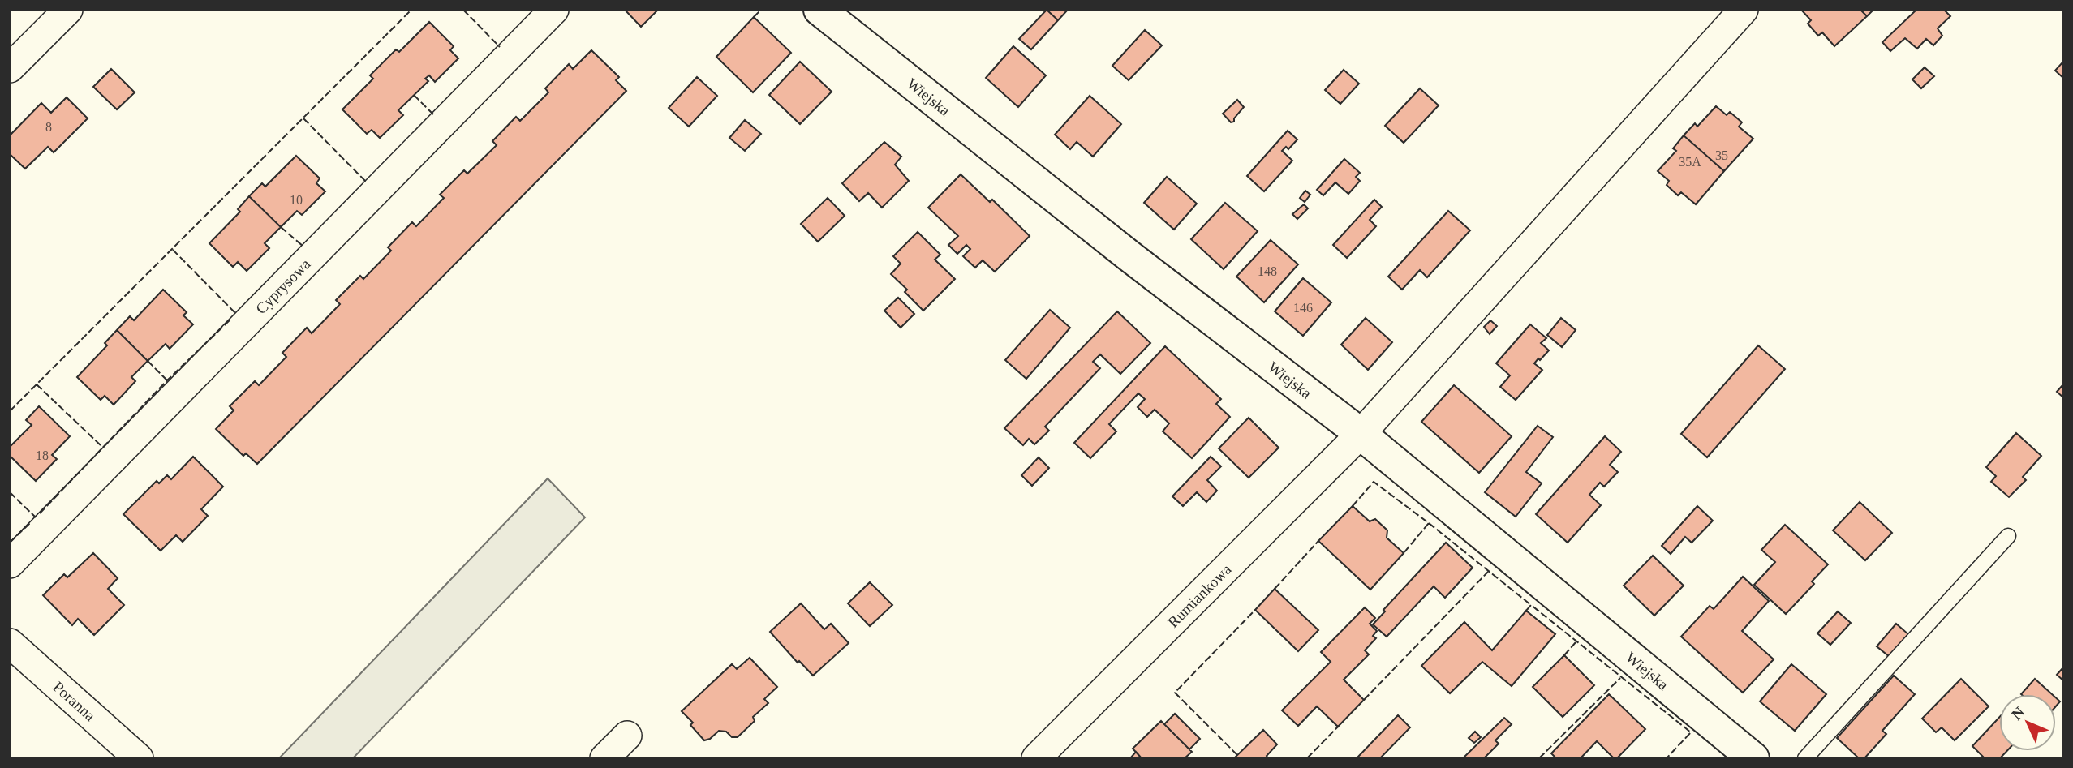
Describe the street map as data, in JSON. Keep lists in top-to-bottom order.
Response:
{
  "streets": {
    "street": [
      "Wiejska",
      "Cyprysowa",
      "Rumiankowa",
      "Poranna"
    ]
  },
  "crossings": [
    ["Wiejska", "Rumiankowa"]
  ],
  "house_numbers": [
    "8",
    "35",
    "35A",
    "10",
    "148",
    "146",
    "18"
  ],
  "north": "top left"
}
